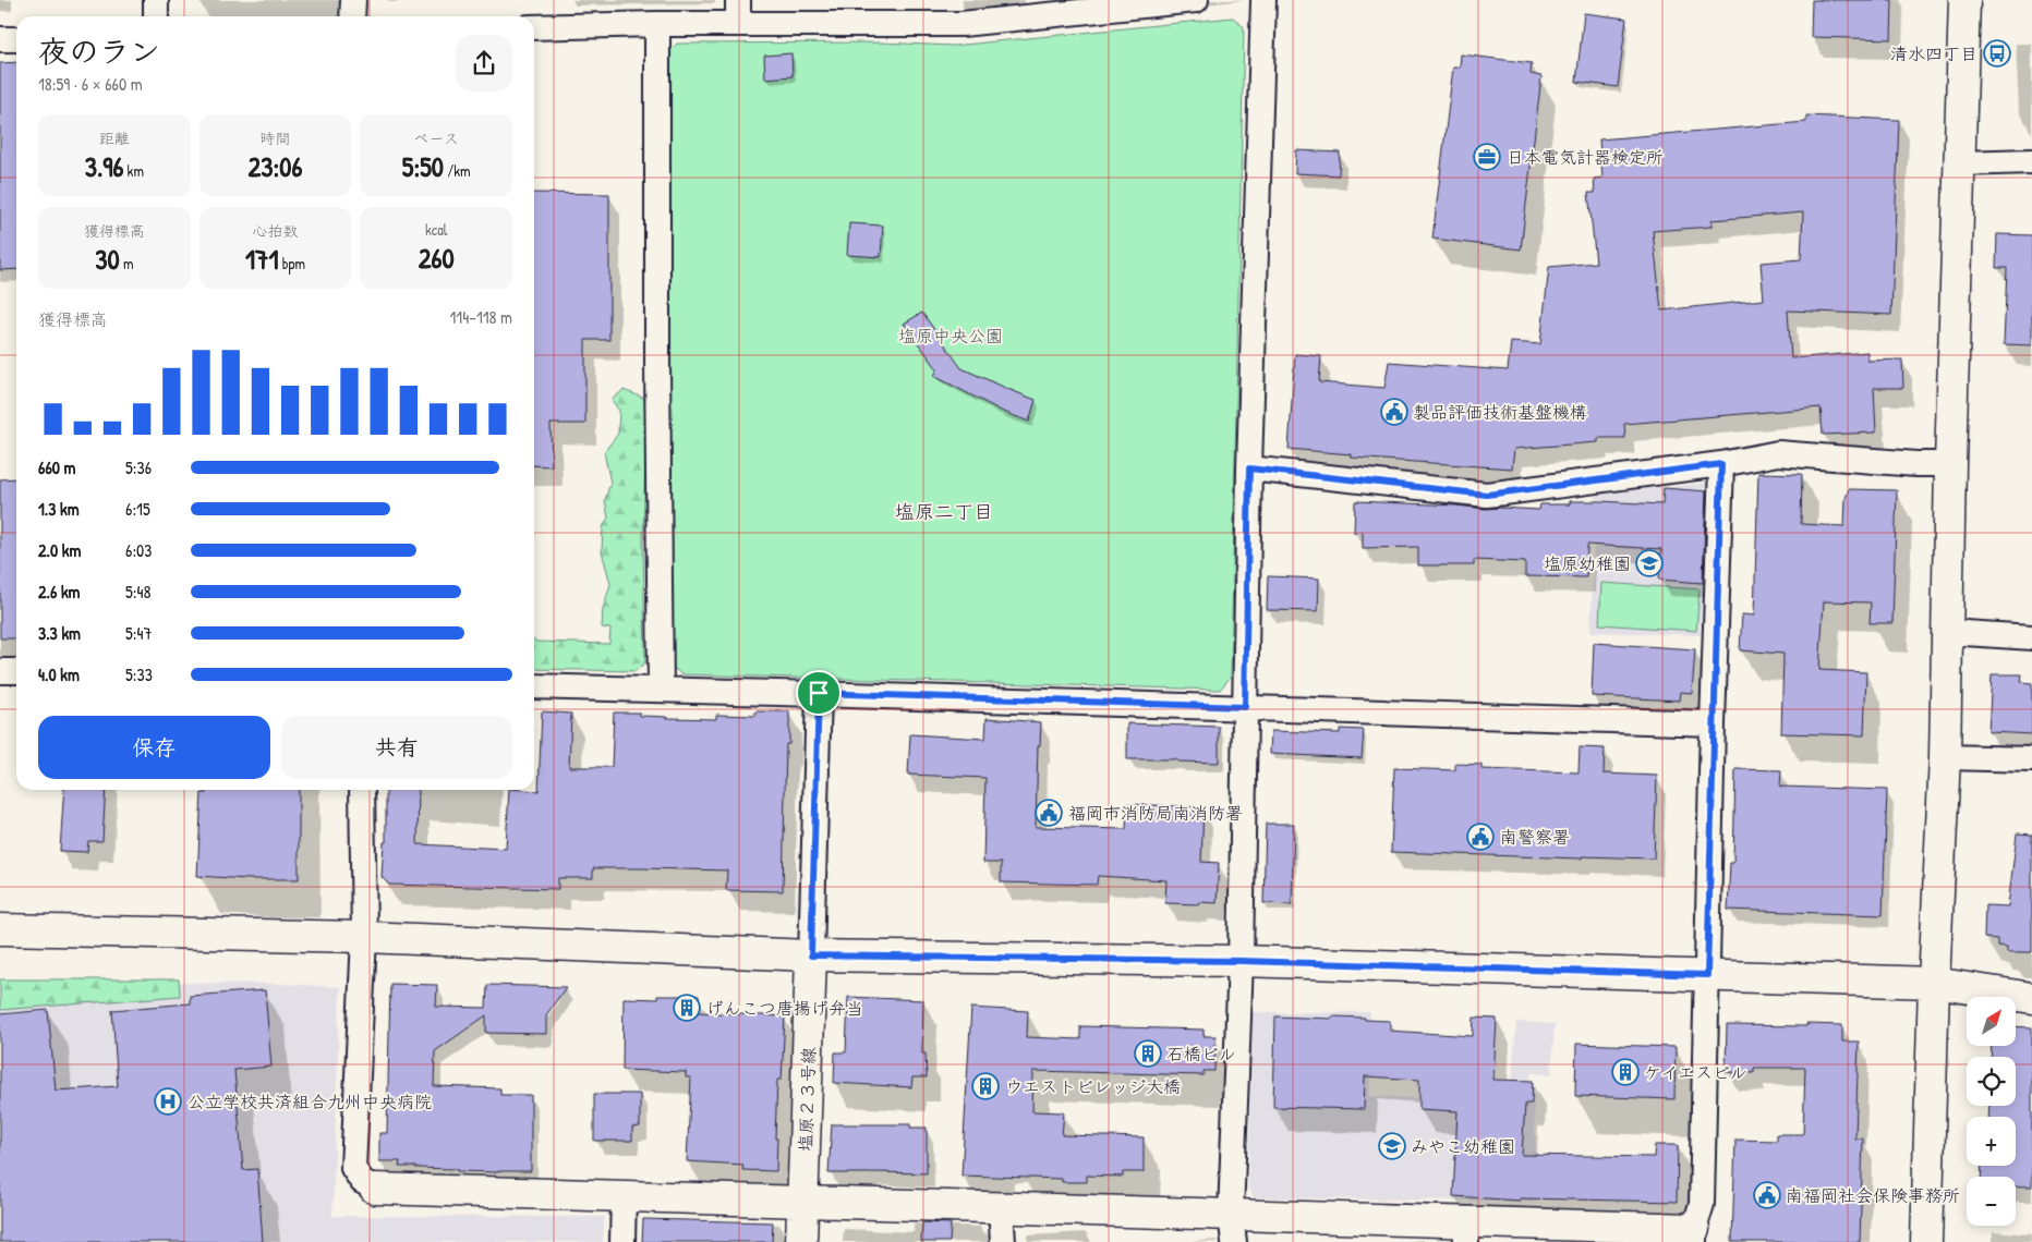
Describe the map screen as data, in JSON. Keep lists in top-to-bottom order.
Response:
{
  "streets": {
    "street": ["塩原２３号線"]
  },
  "districts": ["塩原二丁目"],
  "parks": ["塩原中央公園"],
  "places": {
    "bus stop": ["清水四丁目"],
    "office": ["日本電気計器検定所"],
    "public building": [
      "製品評価技術基盤機構",
      "福岡市消防局南消防署",
      "南警察署",
      "南福岡社会保険事務所"
    ],
    "school or university": ["塩原幼稚園", "みやこ幼稚園"],
    "building": [
      "げんこつ唐揚げ弁当",
      "石橋ビル",
      "ケイエスビル",
      "ウエストビレッジ大橋"
    ],
    "hospital": ["公立学校共済組合九州中央病院"]
  },
  "north": "top right",
  "page": {
    "heading": ["夜のラン", "18:59 · 6 × 660 m"],
    "stats": [
      ["距離", "3.96 km"],
      ["時間", "23:06"],
      ["ペース", "5:50 /km"],
      ["獲得標高", "30 m"],
      ["心拍数", "171 bpm"],
      ["kcal", "260"]
    ],
    "chart": ["獲得標高", "114–118 m"],
    "list": [
      {
        "name": "660 m",
        "note": "5:36"
      },
      {
        "name": "1.3 km",
        "note": "6:15"
      },
      {
        "name": "2.0 km",
        "note": "6:03"
      },
      {
        "name": "2.6 km",
        "note": "5:48"
      },
      {
        "name": "3.3 km",
        "note": "5:47"
      },
      {
        "name": "4.0 km",
        "note": "5:33"
      }
    ],
    "buttons": ["保存", "共有"],
    "map_buttons": ["+", "−"]
  }
}
